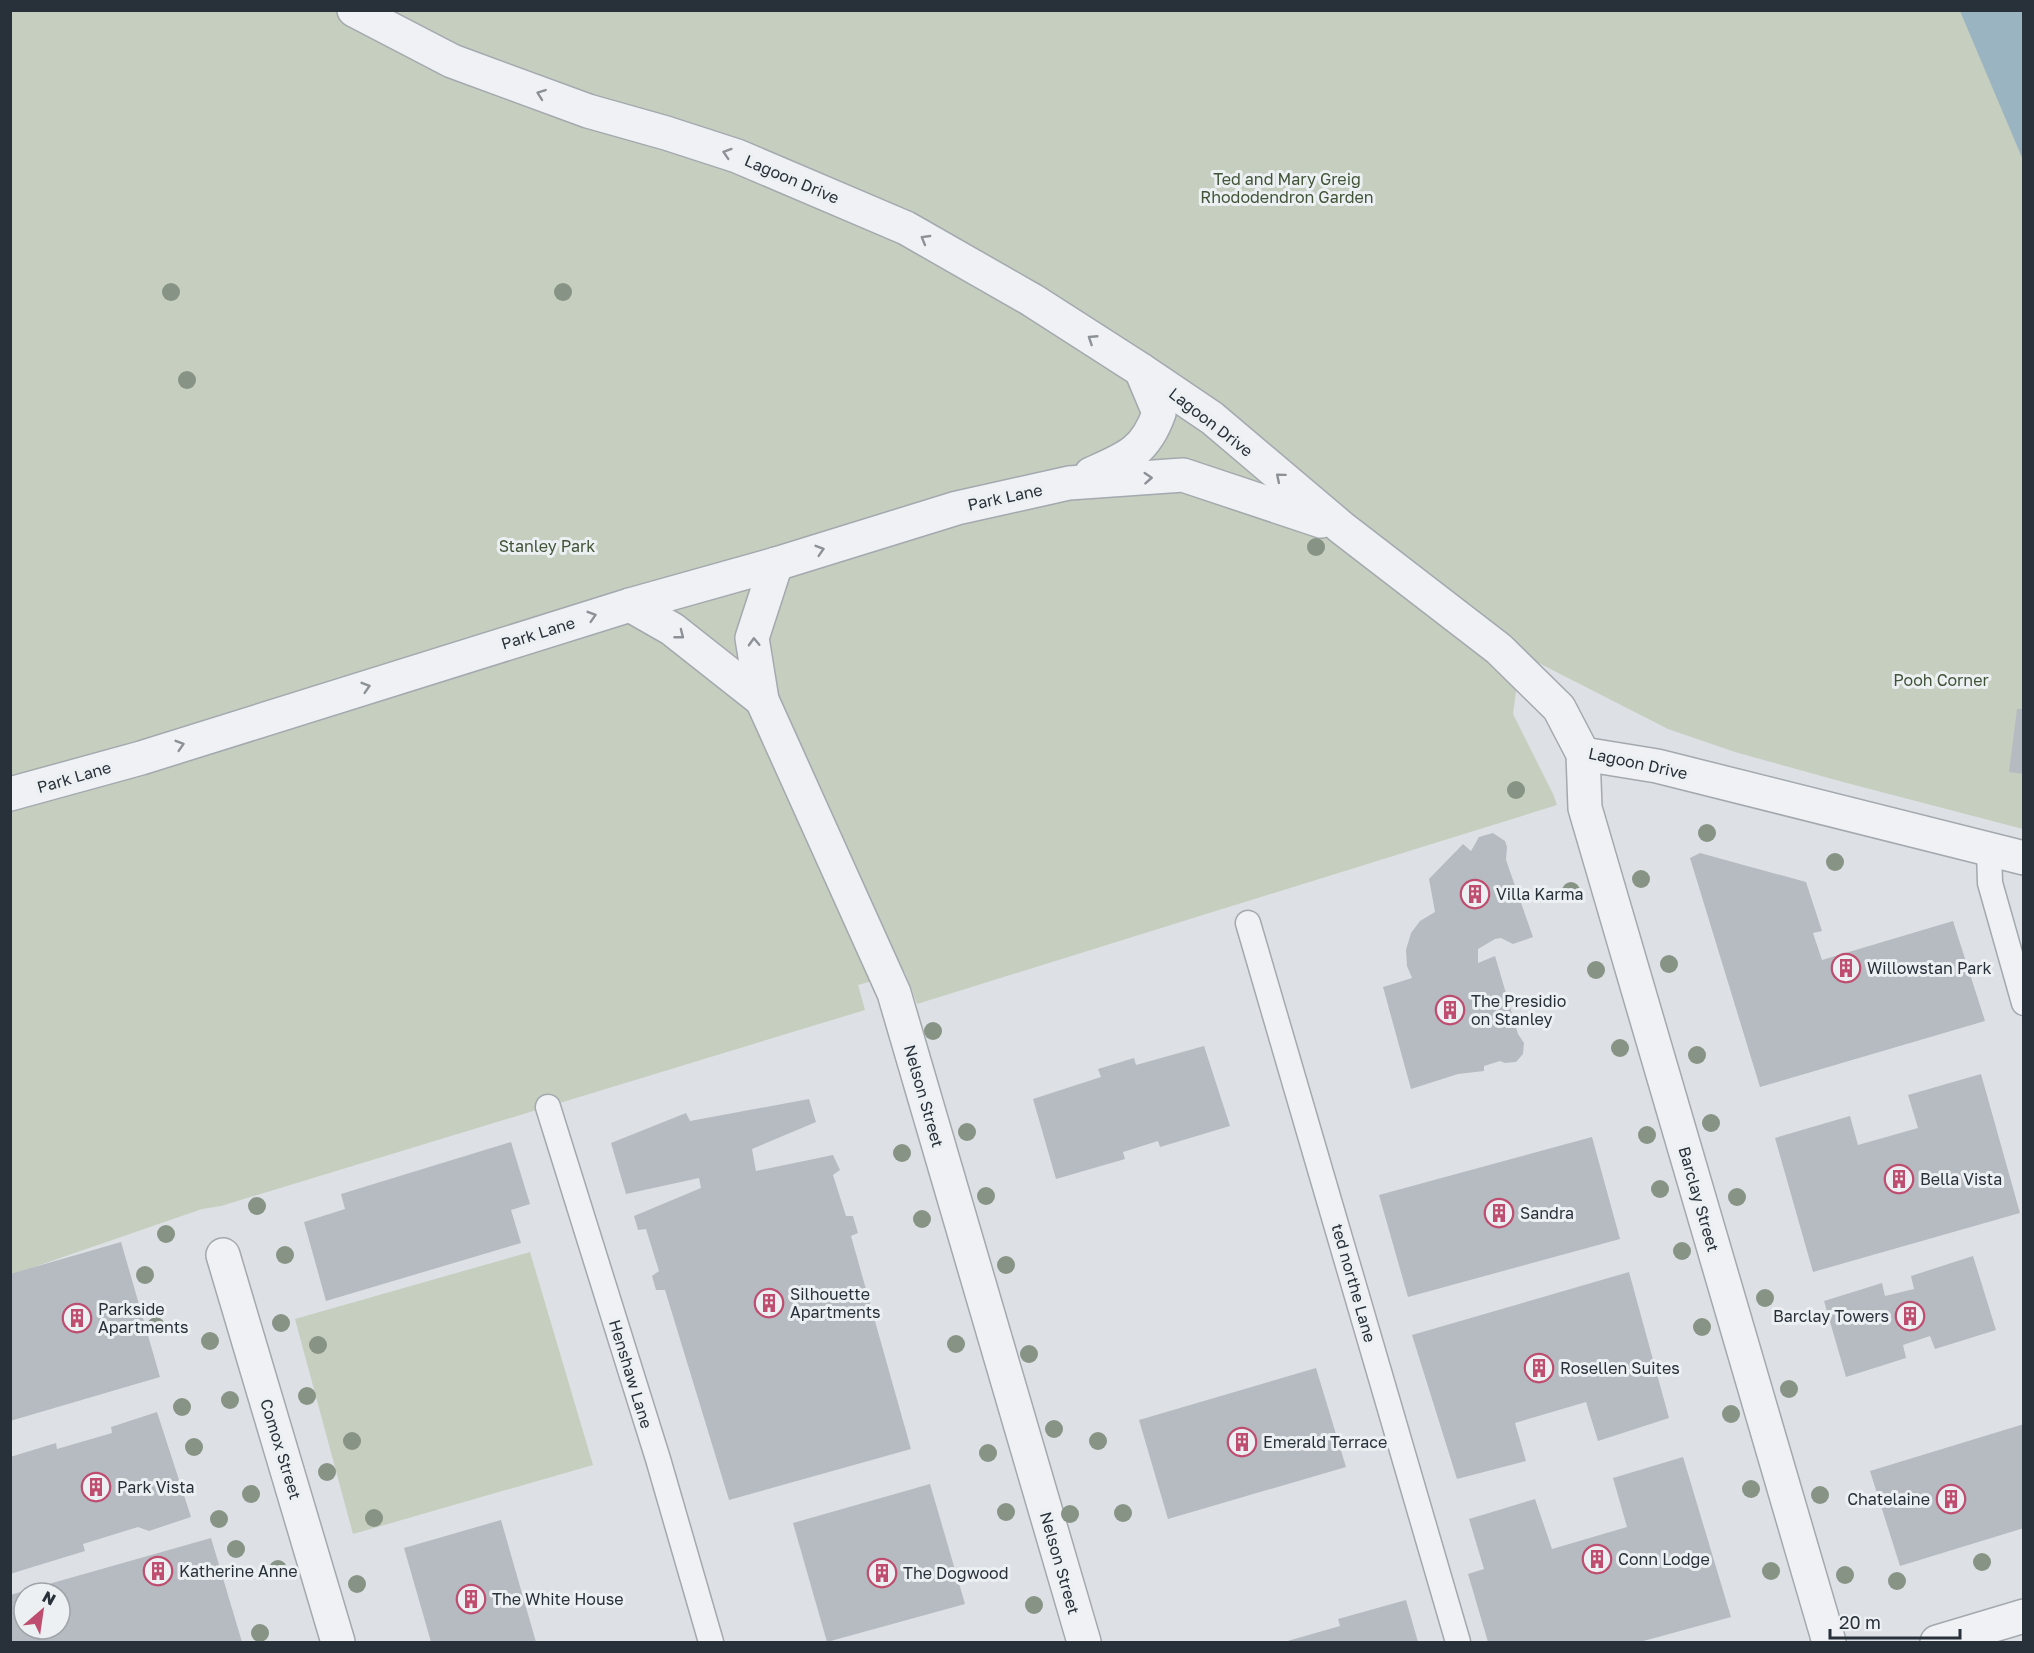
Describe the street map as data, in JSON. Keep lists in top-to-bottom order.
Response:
{
  "streets": {
    "street": [
      "Lagoon Drive",
      "Park Lane",
      "Nelson Street",
      "Barclay Street",
      "Comox Street"
    ],
    "lane": ["ted northe Lane", "Henshaw Lane"]
  },
  "crossings": [
    ["Lagoon Drive", "Park Lane"],
    ["Lagoon Drive", "Barclay Street"],
    ["Park Lane", "Nelson Street"]
  ],
  "one_way": ["Lagoon Drive", "Park Lane"],
  "parks": ["Ted and Mary Greig Rhododendron Garden", "Stanley Park", "Pooh Corner"],
  "places": {
    "building": [
      "Villa Karma",
      "Willowstan Park",
      "The Presidio on Stanley",
      "Bella Vista",
      "Sandra",
      "Silhouette Apartments",
      "Barclay Towers",
      "Parkside Apartments",
      "Rosellen Suites",
      "Emerald Terrace",
      "Park Vista",
      "Chatelaine",
      "Conn Lodge",
      "Katherine Anne",
      "The Dogwood",
      "The White House"
    ]
  },
  "scale_bar": "20 m",
  "north": "top right"
}
